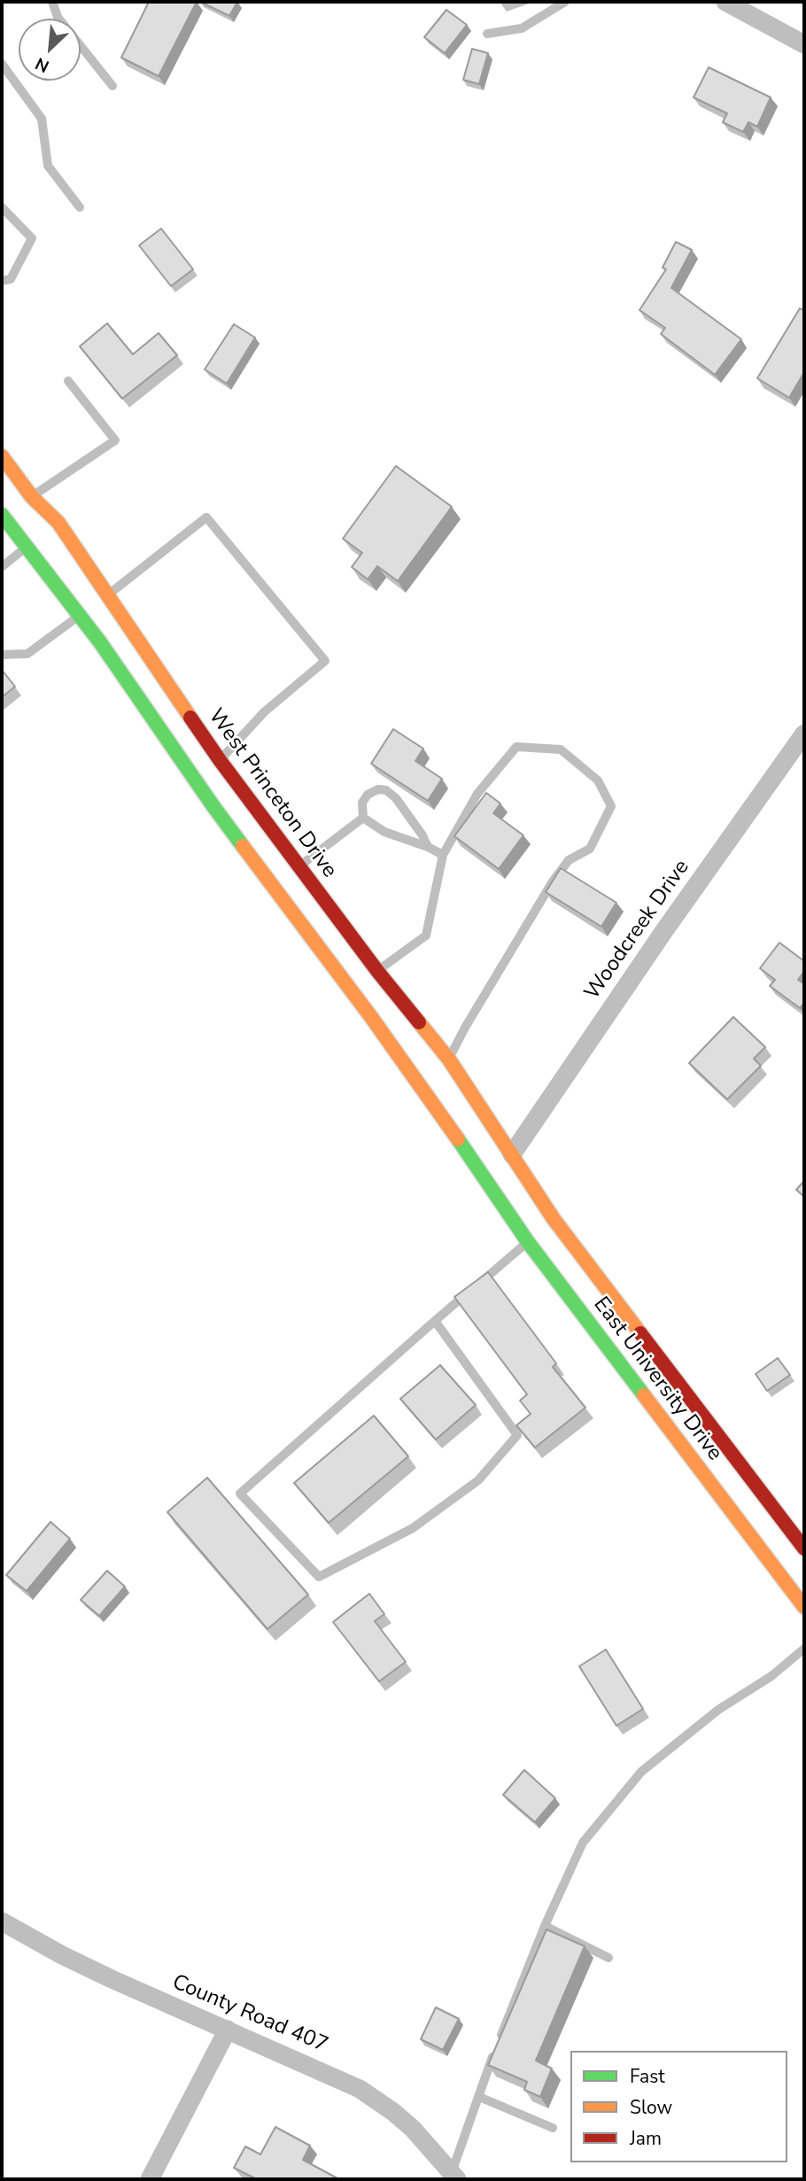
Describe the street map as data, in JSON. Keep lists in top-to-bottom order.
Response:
{
  "streets": {
    "highway": ["West Princeton Drive", "East University Drive"],
    "street": ["Woodcreek Drive", "County Road 407"]
  },
  "crossings": [
    ["West Princeton Drive", "Woodcreek Drive"],
    ["West Princeton Drive", "East University Drive"],
    ["Woodcreek Drive", "East University Drive"]
  ],
  "legend": ["Fast", "Slow", "Jam"],
  "north": "bottom left"
}
